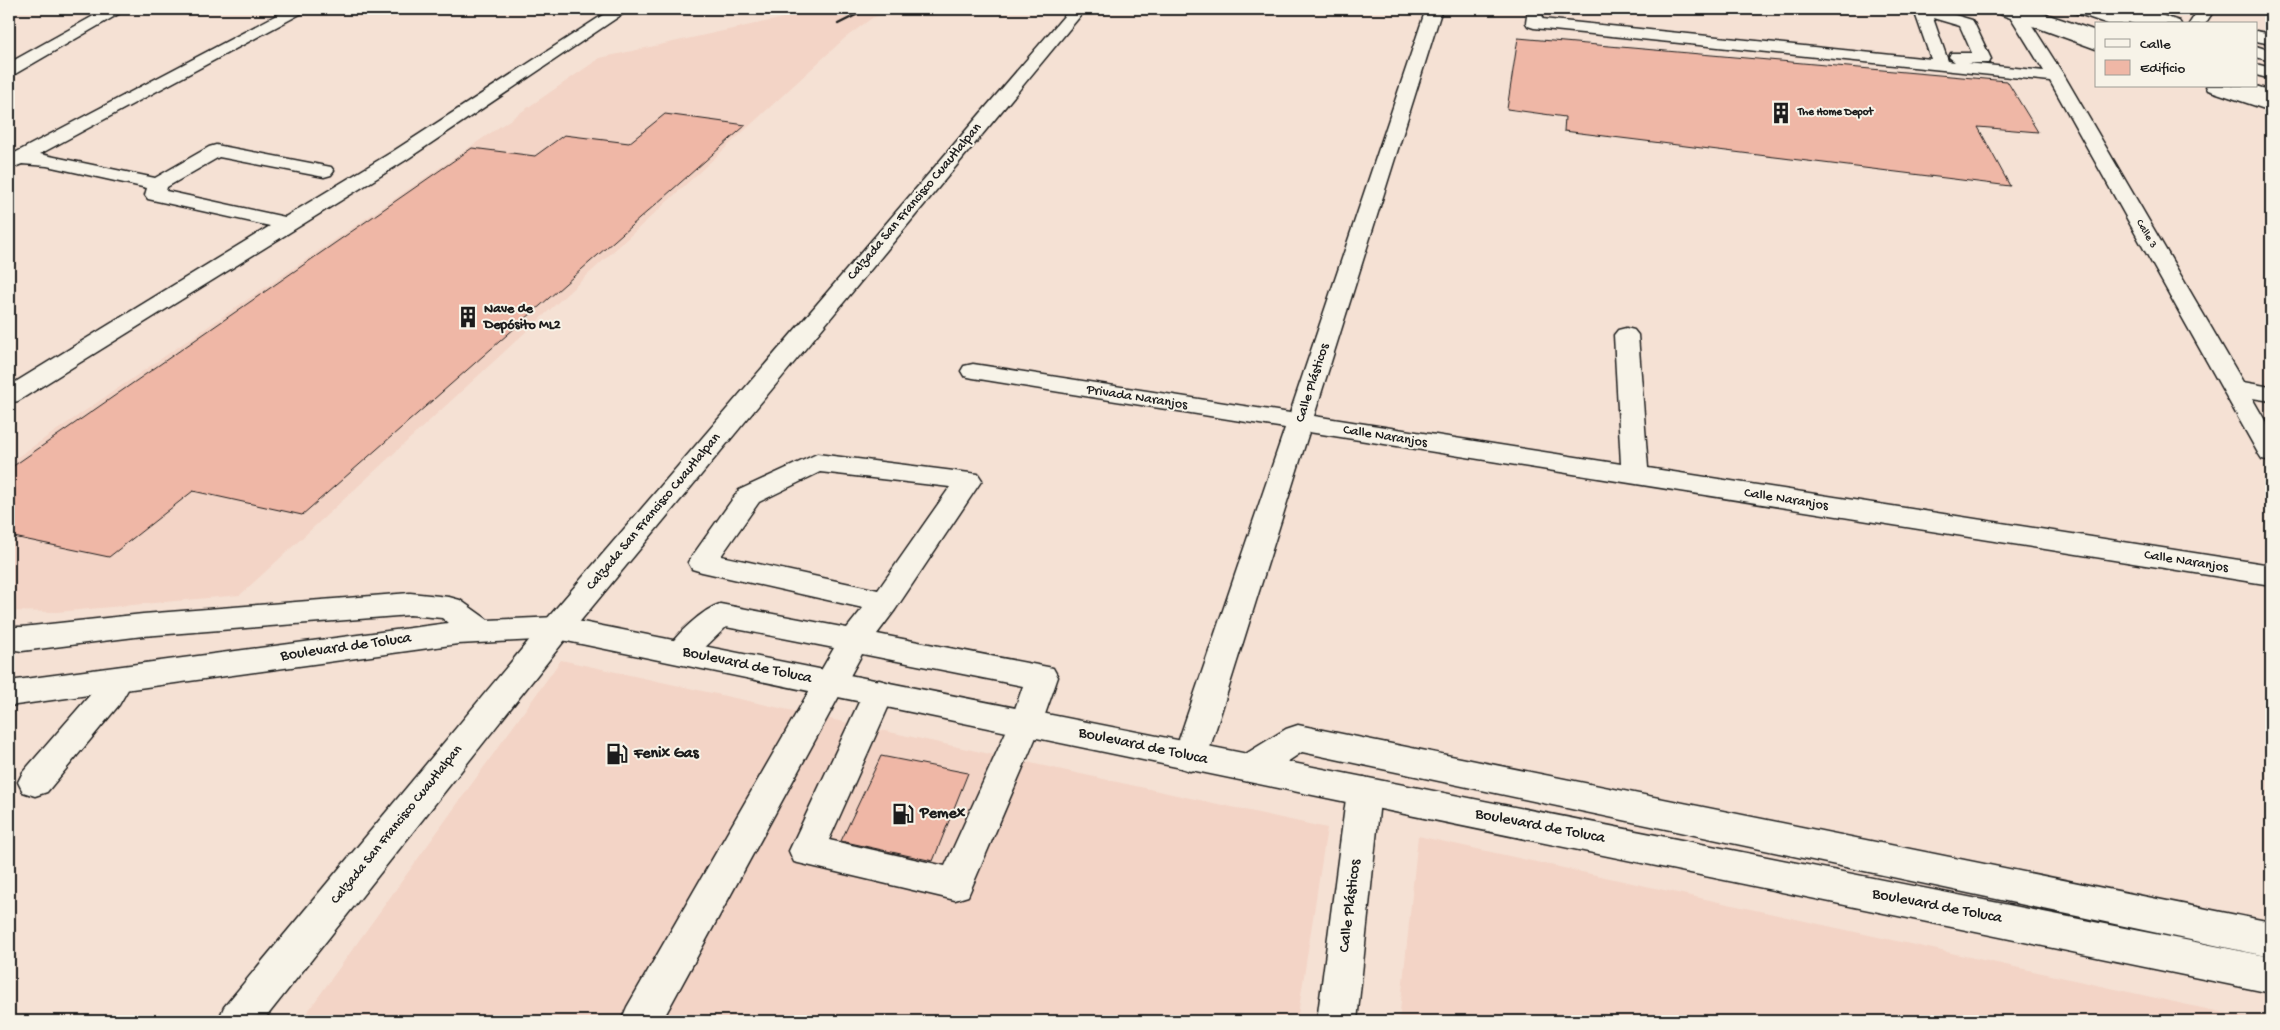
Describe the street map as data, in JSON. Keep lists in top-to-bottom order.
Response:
{
  "streets": {
    "main road": [
      "Calzada San Francisco Cuautlalpan",
      "Calle 3",
      "Calle Plásticos",
      "Privada Naranjos",
      "Calle Naranjos",
      "Boulevard de Toluca"
    ]
  },
  "crossings": [
    ["Calzada San Francisco Cuautlalpan", "Boulevard de Toluca"],
    ["Calle Plásticos", "Privada Naranjos"],
    ["Calle Plásticos", "Calle Naranjos"],
    ["Calle Plásticos", "Boulevard de Toluca"],
    ["Privada Naranjos", "Calle Naranjos"]
  ],
  "places": {
    "building": ["The Home Depot", "Nave de Depósito ML2"],
    "fuel station": ["Fenix Gas", "Pemex"]
  },
  "legend": ["Calle", "Edificio"]
}
